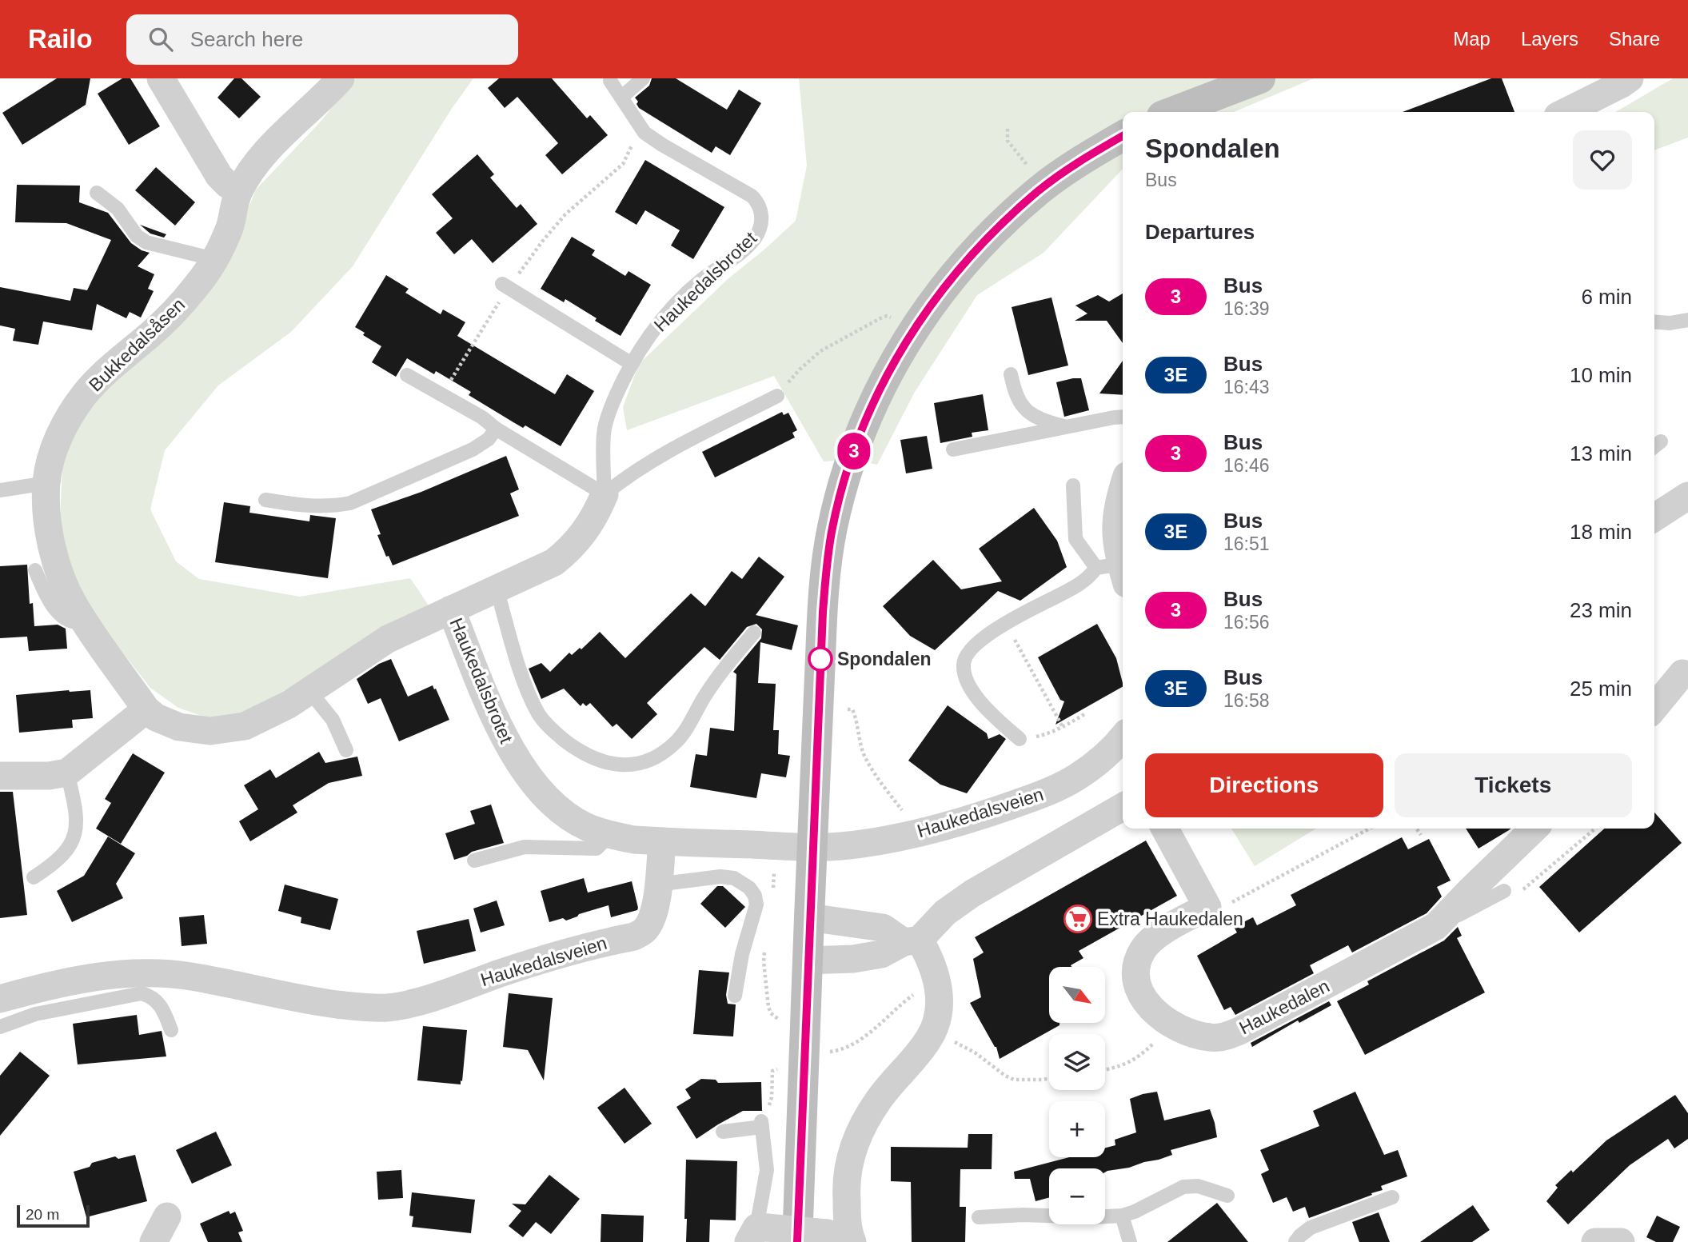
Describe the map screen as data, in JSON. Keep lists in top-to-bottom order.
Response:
{
  "streets": {
    "street": [
      "Haukedalsbrotet",
      "Bukkedalsåsen",
      "Haukedalsveien",
      "Haukedalen"
    ]
  },
  "crossings": [
    ["Haukedalsbrotet", "Bukkedalsåsen"],
    ["Haukedalsbrotet", "Haukedalsveien"]
  ],
  "places": {
    "other": ["Spondalen"],
    "supermarket": ["Extra Haukedalen"]
  },
  "lines": ["bus line 3"],
  "scale_bar": "20 m",
  "north": "bottom right",
  "page": {
    "header": "Railo",
    "search": "Search here",
    "nav": ["Map", "Layers", "Share"],
    "on_map": "3",
    "heading": [
      ["Spondalen", "Bus"],
      "Departures"
    ],
    "list": [
      {
        "mark": "3",
        "name": "Bus",
        "note": "16:39",
        "value": "6 min"
      },
      {
        "mark": "3E",
        "name": "Bus",
        "note": "16:43",
        "value": "10 min"
      },
      {
        "mark": "3",
        "name": "Bus",
        "note": "16:46",
        "value": "13 min"
      },
      {
        "mark": "3E",
        "name": "Bus",
        "note": "16:51",
        "value": "18 min"
      },
      {
        "mark": "3",
        "name": "Bus",
        "note": "16:56",
        "value": "23 min"
      },
      {
        "mark": "3E",
        "name": "Bus",
        "note": "16:58",
        "value": "25 min"
      }
    ],
    "buttons": ["Directions", "Tickets"],
    "map_buttons": ["+", "−"],
    "scale": "20 m"
  }
}
